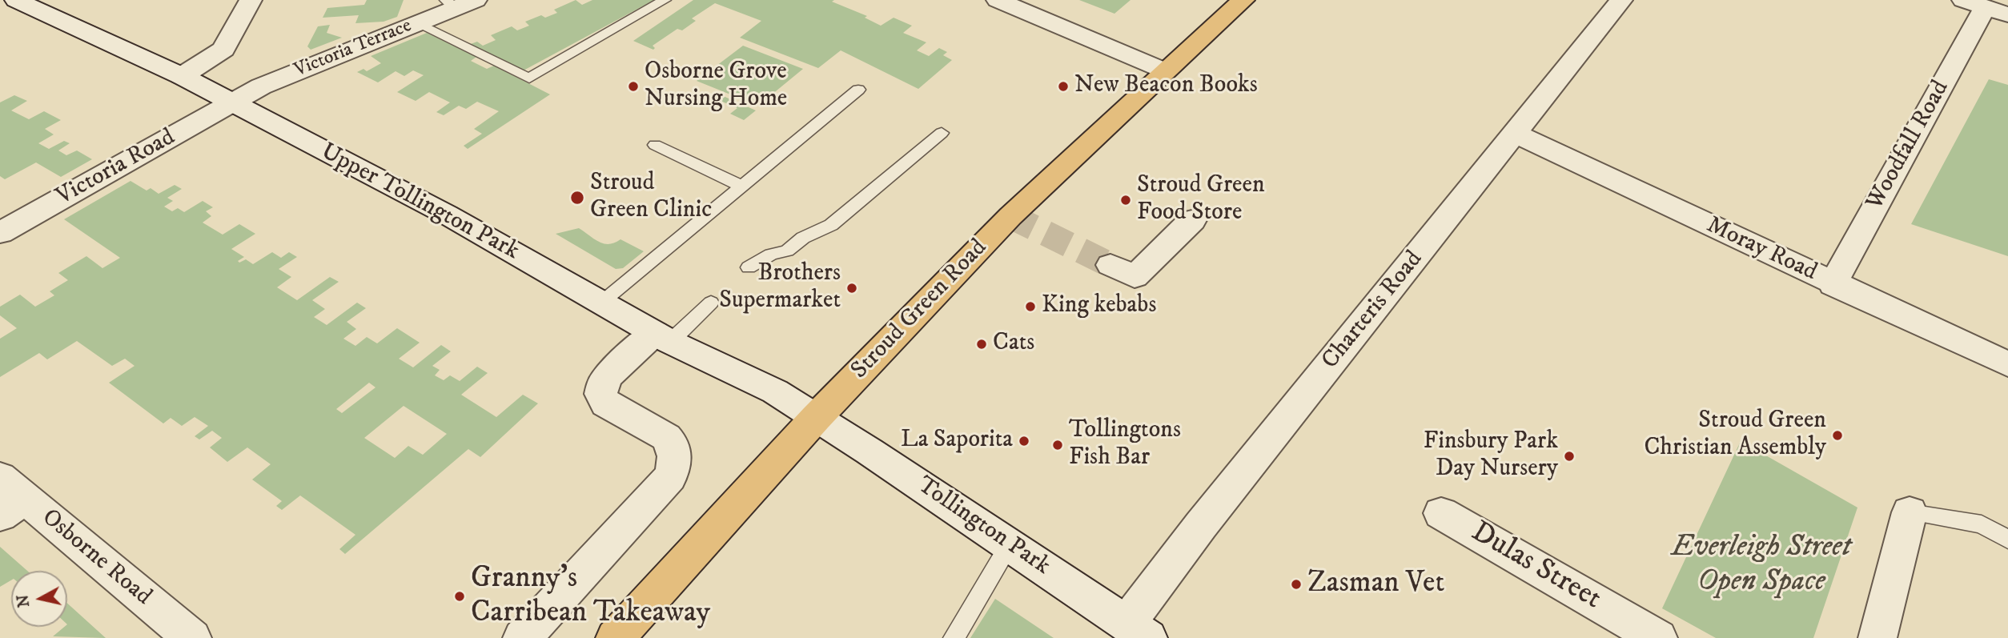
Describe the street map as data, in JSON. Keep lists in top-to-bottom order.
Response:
{
  "streets": {
    "main road": ["Stroud Green Road"],
    "street": [
      "Victoria Terrace",
      "Woodfall Road",
      "Victoria Road",
      "Upper Tollington Park",
      "Moray Road",
      "Charteris Road",
      "Tollington Park",
      "Osborne Road",
      "Dulas Street"
    ]
  },
  "crossings": [
    ["Victoria Terrace", "Victoria Road"],
    ["Victoria Terrace", "Upper Tollington Park"],
    ["Woodfall Road", "Moray Road"],
    ["Victoria Road", "Upper Tollington Park"],
    ["Upper Tollington Park", "Stroud Green Road"],
    ["Upper Tollington Park", "Tollington Park"],
    ["Moray Road", "Charteris Road"],
    ["Stroud Green Road", "Tollington Park"],
    ["Charteris Road", "Tollington Park"]
  ],
  "parks": ["Everleigh Street Open Space"],
  "places": [
    "Osborne Grove Nursing Home",
    "New Beacon Books",
    "Stroud Green Clinic",
    "Stroud Green Food Store",
    "Brothers Supermarket",
    "King kebabs",
    "Cats",
    "Stroud Green Christian Assembly",
    "La Saporita",
    "Tollingtons Fish Bar",
    "Finsbury Park Day Nursery",
    "Zasman Vet",
    "Granny's Carribean Takeaway"
  ],
  "north": "left"
}
